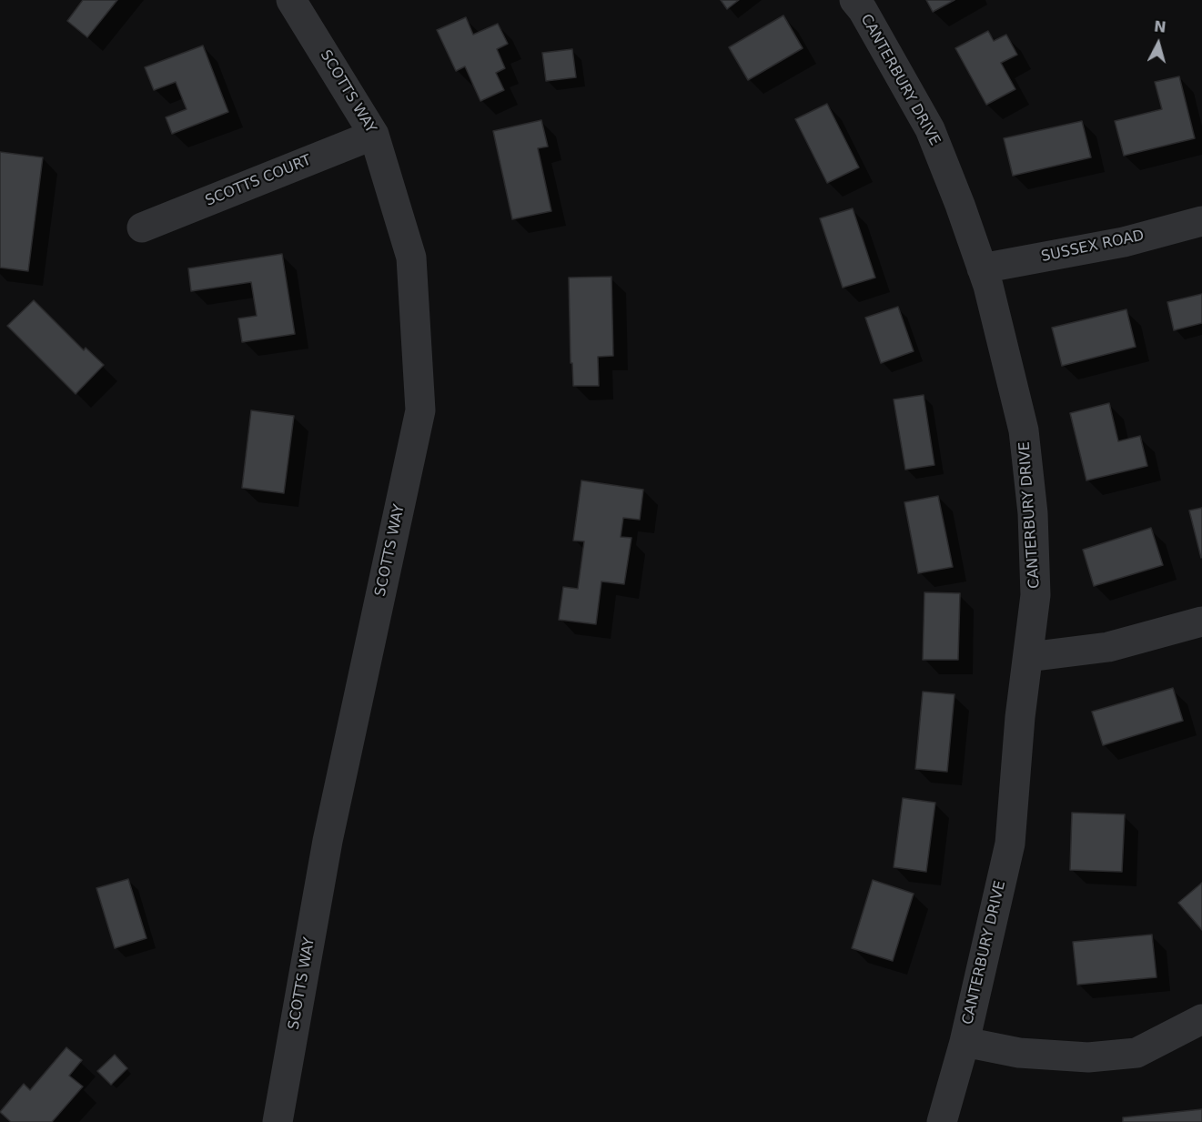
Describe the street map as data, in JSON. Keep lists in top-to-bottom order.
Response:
{
  "streets": {
    "street": [
      "CANTERBURY DRIVE",
      "SCOTTS WAY",
      "SCOTTS COURT",
      "SUSSEX ROAD"
    ]
  },
  "crossings": [
    ["CANTERBURY DRIVE", "SUSSEX ROAD"],
    ["SCOTTS WAY", "SCOTTS COURT"]
  ],
  "north": "top"
}
